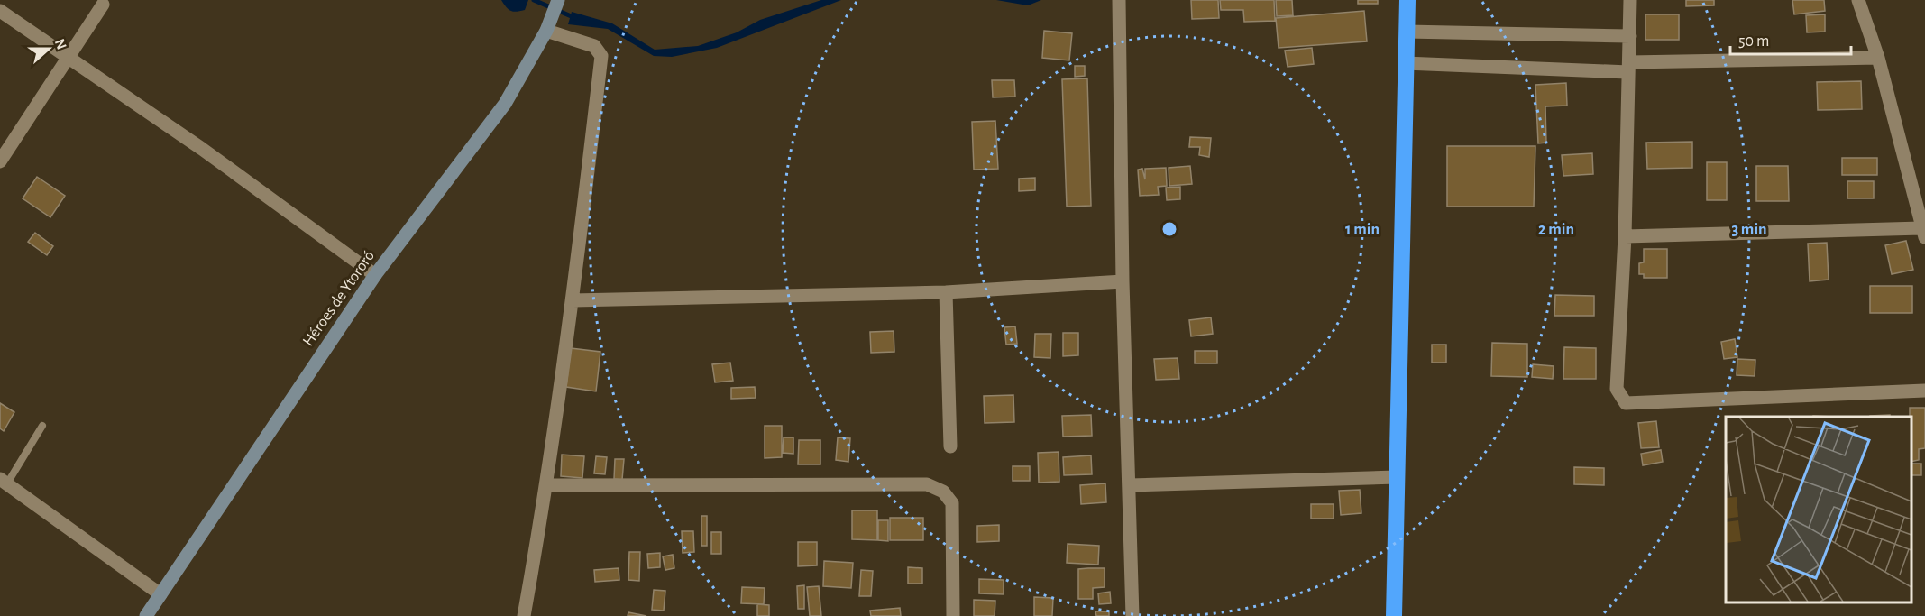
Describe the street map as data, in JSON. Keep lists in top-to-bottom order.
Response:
{
  "streets": {
    "main road": ["Héroes de Ytororó"]
  },
  "scale_bar": "50 m",
  "north": "right",
  "rings": ["1 min", "2 min", "3 min"]
}
